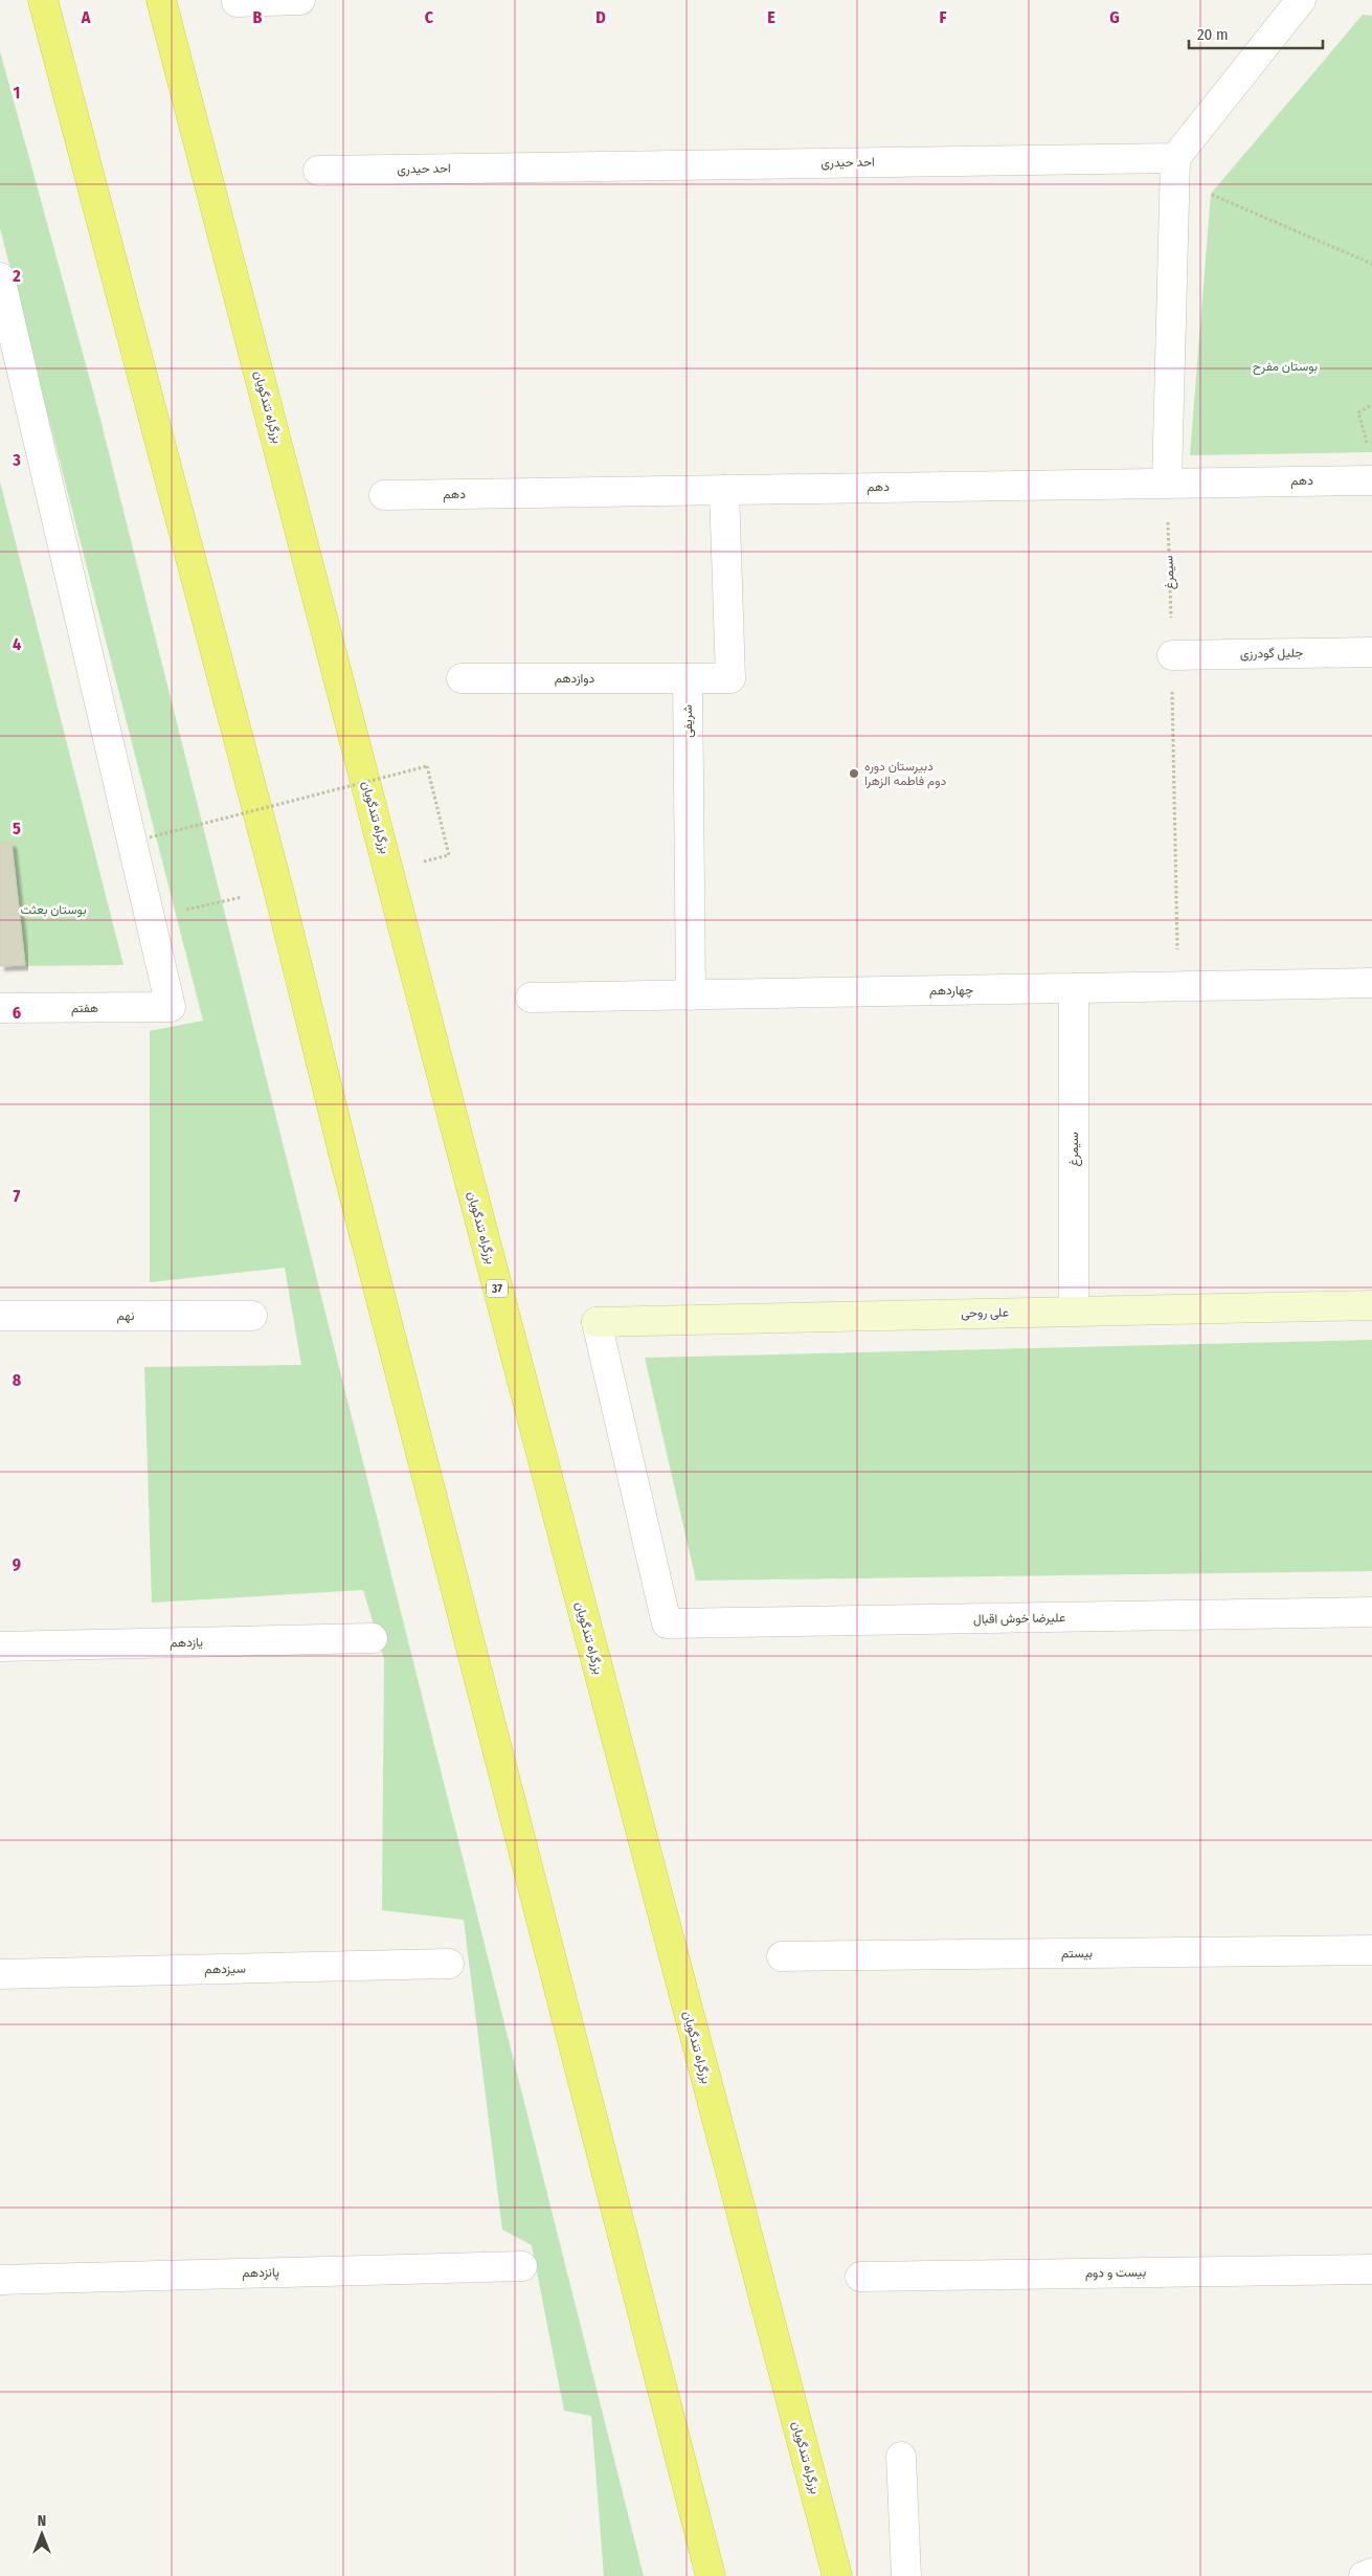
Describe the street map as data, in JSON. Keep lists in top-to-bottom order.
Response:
{
  "streets": {
    "highway": ["بزرگراه تندگویان", "37"],
    "street": [
      "احد حیدری",
      "دهم",
      "سیمرغ",
      "جلیل گودرزی",
      "دوازدهم",
      "شریفی",
      "چهاردهم",
      "هفتم",
      "علی روحی",
      "نهم",
      "علیرضا خوش اقبال",
      "یازدهم",
      "بیستم",
      "سیزدهم",
      "پانزدهم",
      "بیست و دوم"
    ]
  },
  "crossings": [
    ["دهم", "سیمرغ"],
    ["سیمرغ", "جلیل گودرزی"],
    ["سیمرغ", "چهاردهم"],
    ["سیمرغ", "علی روحی"],
    ["دوازدهم", "شریفی"],
    ["شریفی", "چهاردهم"],
    ["علی روحی", "علیرضا خوش اقبال"]
  ],
  "parks": ["بوستان مفرح", "بوستان بعثت"],
  "places": ["دبیرستان دوره دوم فاطمه الزهرا"],
  "scale_bar": "20 m",
  "north": "top",
  "grid": {
    "columns": [
      "A",
      "B",
      "C",
      "D",
      "E",
      "F",
      "G"
    ],
    "rows": [
      "1",
      "2",
      "3",
      "4",
      "5",
      "6",
      "7",
      "8",
      "9"
    ]
  }
}
